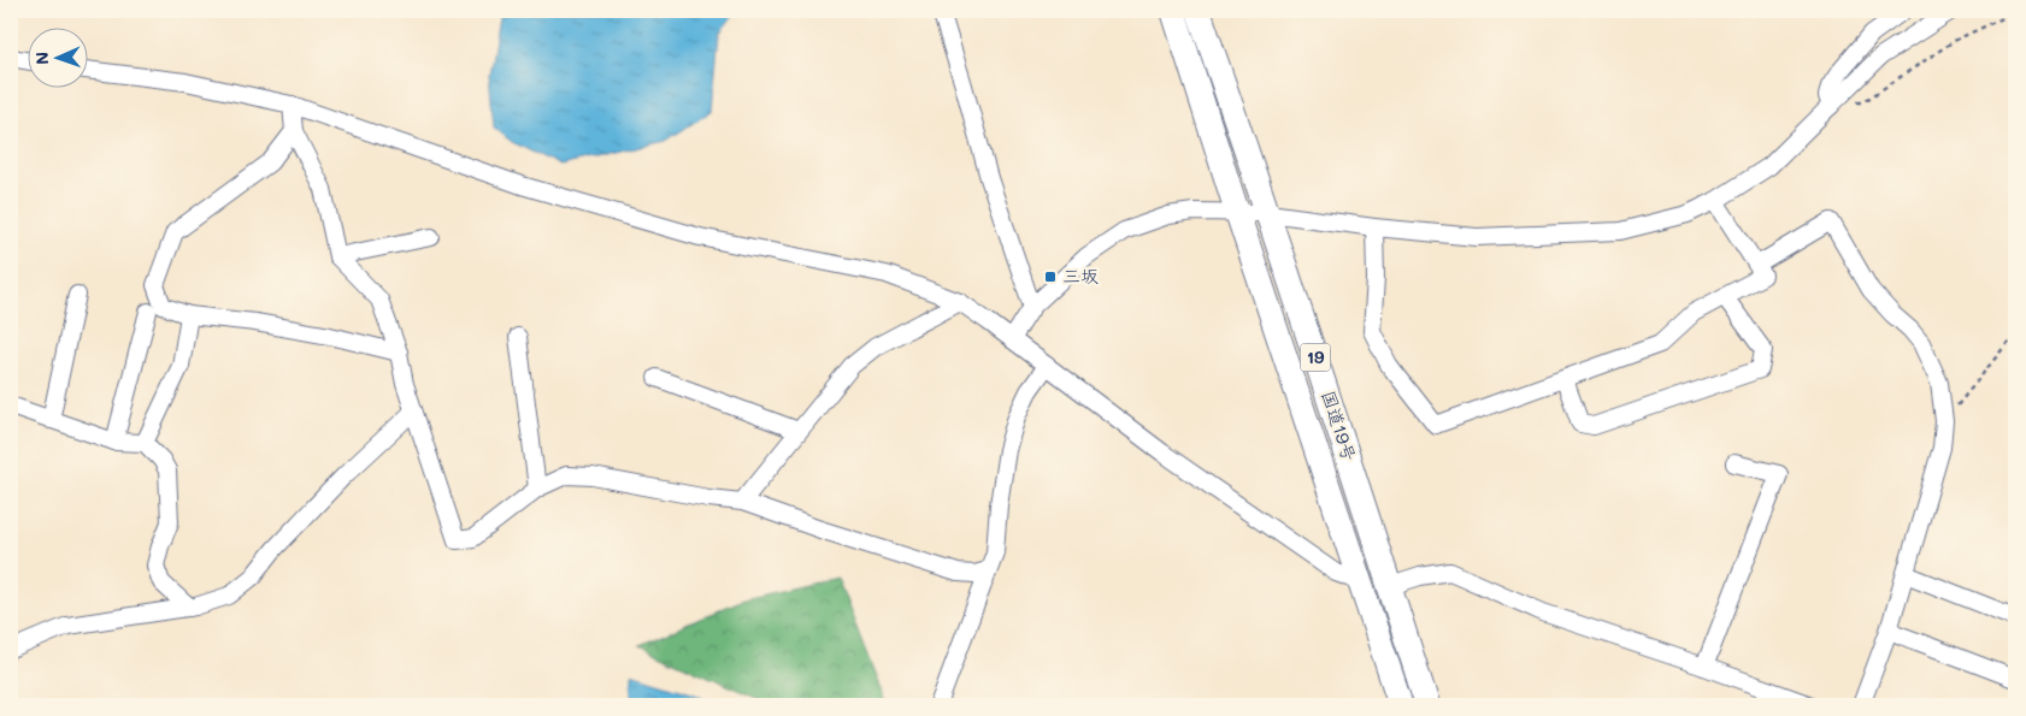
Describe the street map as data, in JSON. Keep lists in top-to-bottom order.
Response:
{
  "streets": {
    "highway": ["19", "国道19号"]
  },
  "places": {
    "transit": ["三坂"]
  },
  "north": "left"
}
